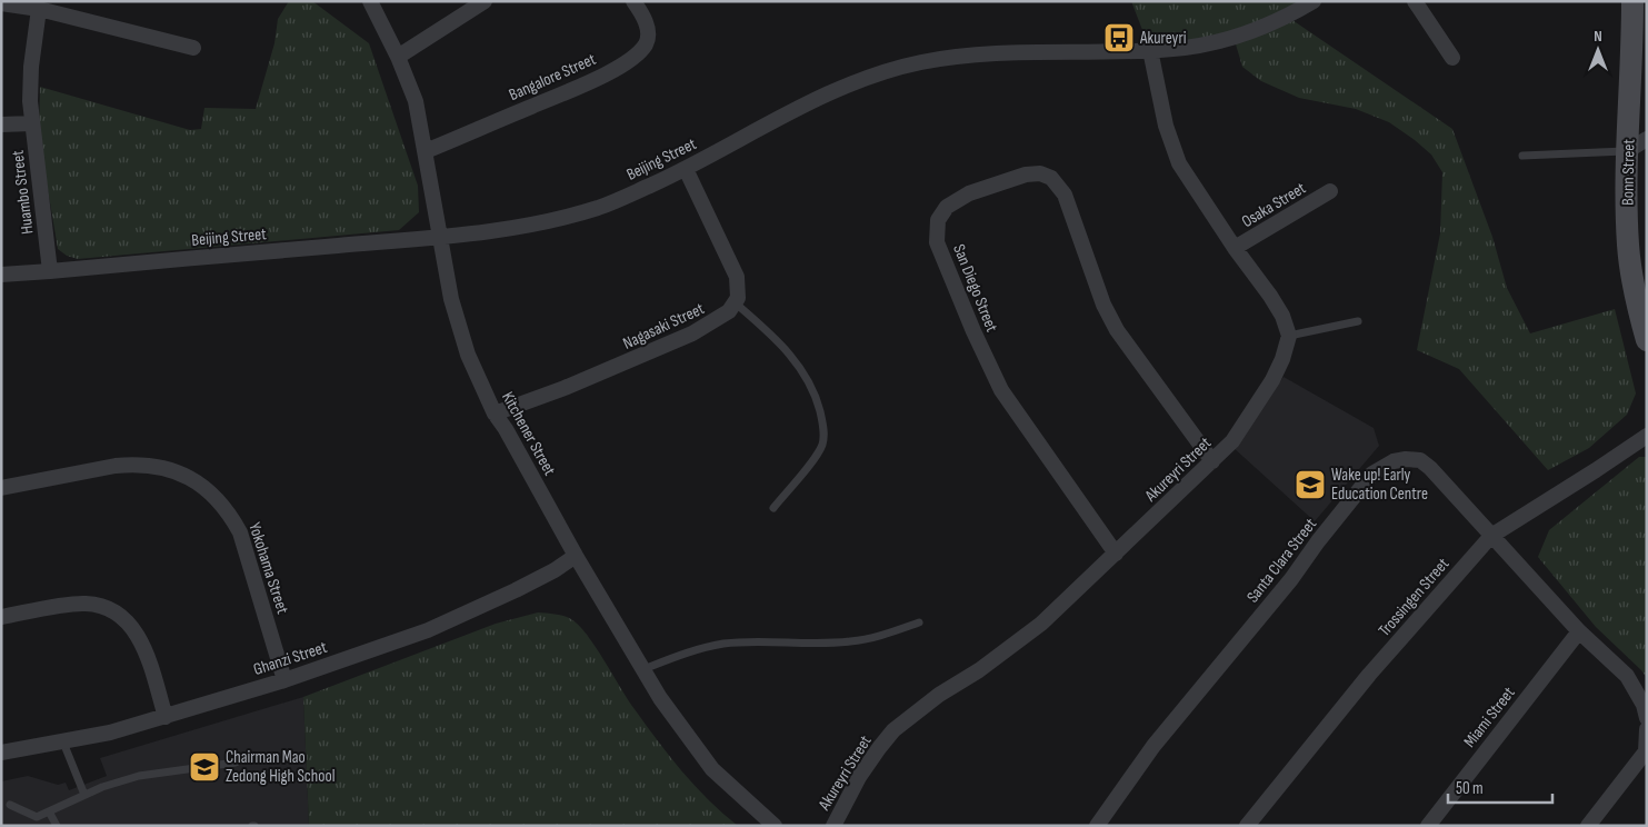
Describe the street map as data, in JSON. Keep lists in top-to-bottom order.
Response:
{
  "streets": {
    "street": [
      "Bangalore Street",
      "Beijing Street",
      "Bonn Street",
      "Huambo Street",
      "Osaka Street",
      "San Diego Street",
      "Nagasaki Street",
      "Kitchener Street",
      "Akureyri Street",
      "Santa Clara Street",
      "Yokohama Street",
      "Trossingen Street",
      "Ghanzi Street",
      "Miami Street"
    ]
  },
  "crossings": [
    ["Bangalore Street", "Kitchener Street"],
    ["Beijing Street", "Huambo Street"],
    ["Beijing Street", "Kitchener Street"],
    ["San Diego Street", "Akureyri Street"],
    ["Nagasaki Street", "Kitchener Street"],
    ["Kitchener Street", "Ghanzi Street"],
    ["Santa Clara Street", "Trossingen Street"],
    ["Santa Clara Street", "Miami Street"],
    ["Yokohama Street", "Ghanzi Street"]
  ],
  "places": {
    "bus stop": ["Akureyri"],
    "school or university": ["Wake up! Early Education Centre", "Chairman Mao Zedong High School"]
  },
  "scale_bar": "50 m",
  "north": "top"
}
